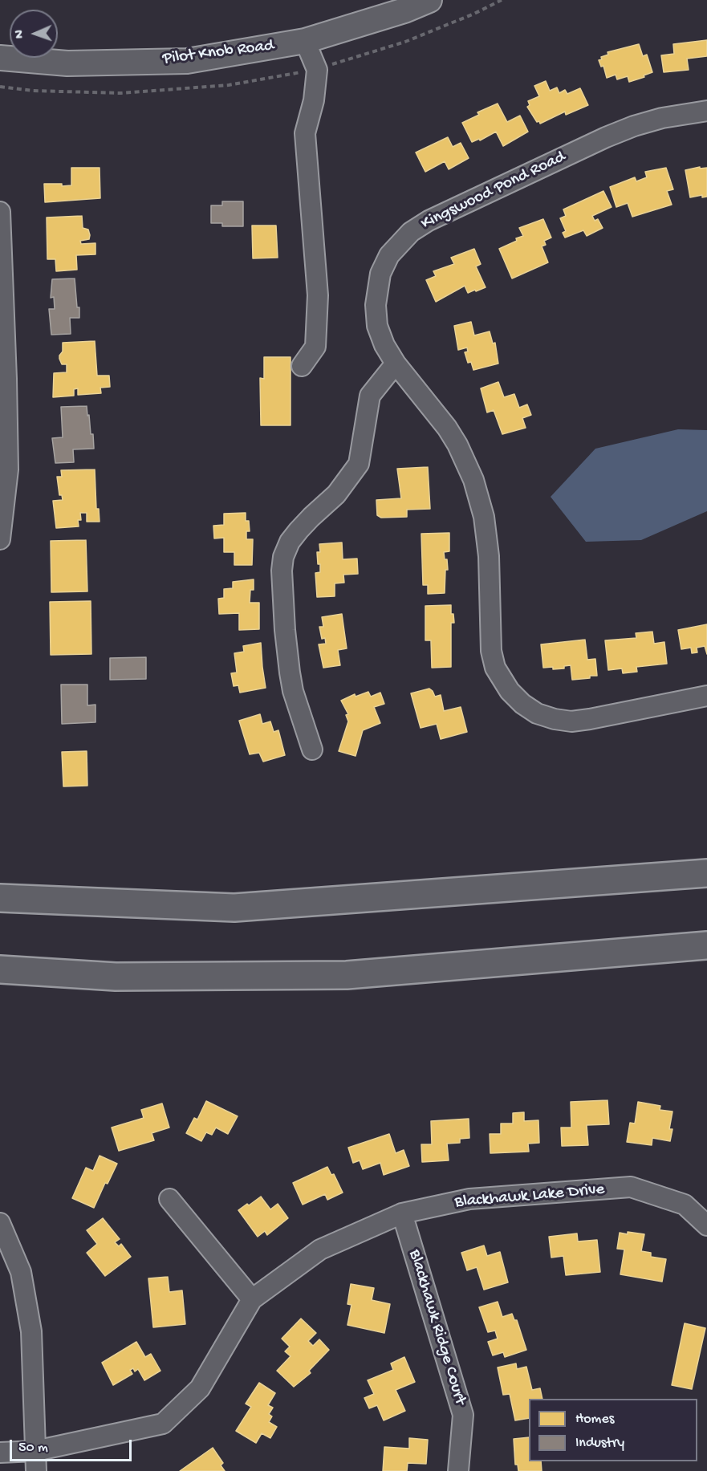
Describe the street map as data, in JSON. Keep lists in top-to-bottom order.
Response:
{
  "streets": {
    "main road": ["Pilot Knob Road"],
    "street": ["Kingswood Pond Road", "Blackhawk Lake Drive", "Blackhawk Ridge Court"]
  },
  "crossings": [
    ["Blackhawk Lake Drive", "Blackhawk Ridge Court"]
  ],
  "legend": ["Homes", "Industry"],
  "scale_bar": "50 m",
  "north": "left"
}
